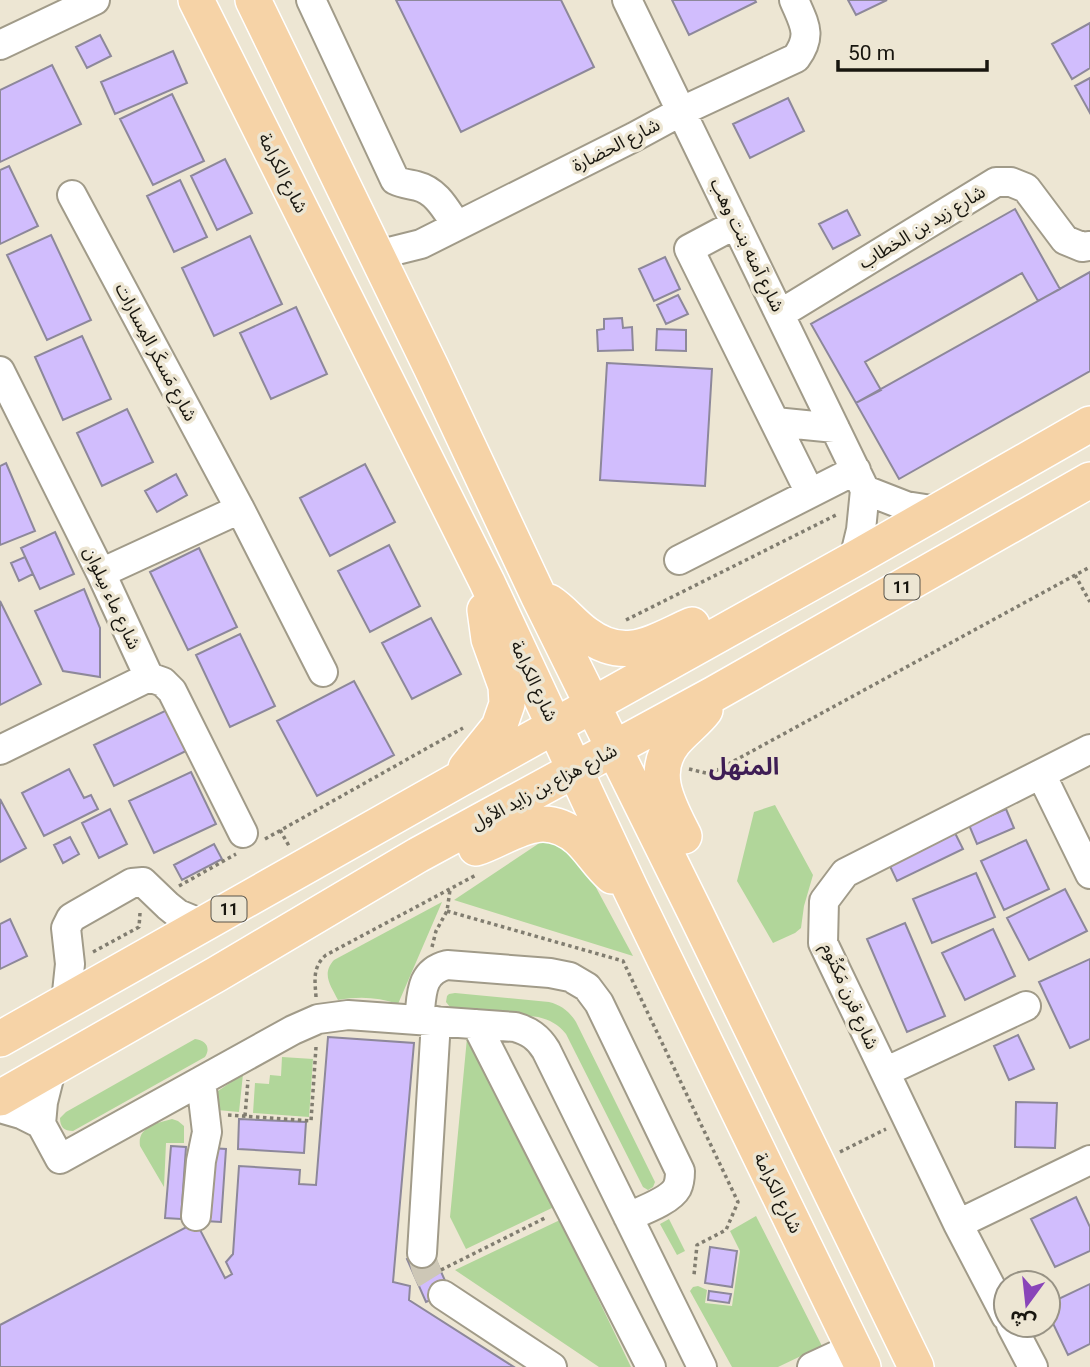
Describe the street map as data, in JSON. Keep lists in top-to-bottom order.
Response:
{
  "streets": {
    "main road": ["شارع الكرامة", "11", "شارع هزاع بن زايد الأول"],
    "street": [
      "شارع الحضارة",
      "شارع زيد بن الخطاب",
      "شارع آمنه بنت وهب",
      "شارع مَسكَر المِسارات",
      "شارع ماء سِلوان",
      "شارع قرن مَكتُوم"
    ]
  },
  "crossings": [
    ["شارع الحضارة", "شارع آمنه بنت وهب"],
    ["شارع الكرامة", "11"],
    ["شارع الكرامة", "شارع هزاع بن زايد الأول"],
    ["شارع زيد بن الخطاب", "شارع آمنه بنت وهب"]
  ],
  "districts": ["المنهل"],
  "scale_bar": "50 m",
  "north": "bottom"
}
